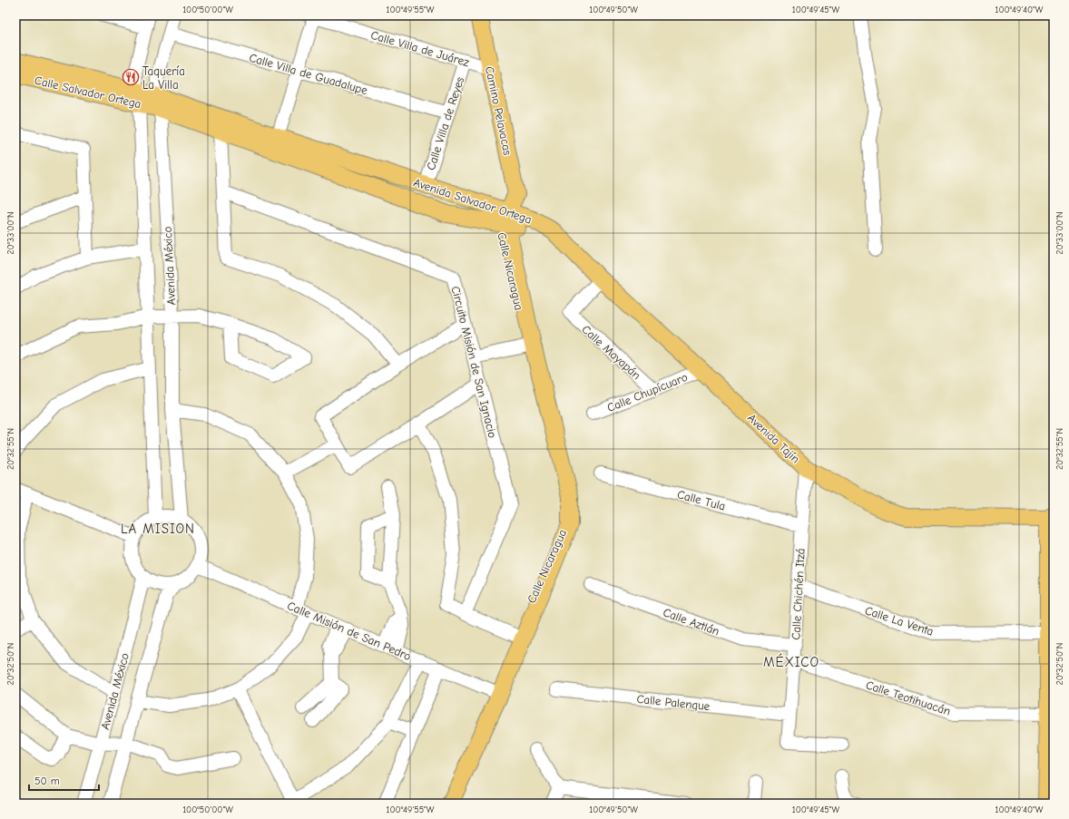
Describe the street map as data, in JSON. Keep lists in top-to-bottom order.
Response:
{
  "streets": {
    "main road": [
      "Calle Salvador Ortega",
      "Camino Pelavacas",
      "Avenida Salvador Ortega",
      "Calle Nicaragua",
      "Avenida Tajín"
    ],
    "street": [
      "Calle Villa de Juárez",
      "Calle Villa de Guadalupe",
      "Calle Villa de Reyes",
      "Avenida México",
      "Calle Mayapán",
      "Circuito Misión de San Ignacio",
      "Calle Chupícuaro",
      "Calle Tula",
      "Calle Chichén Itzá",
      "Calle La Venta",
      "Calle Aztlán",
      "Calle Misión de San Pedro",
      "Calle Teotihuacán",
      "Calle Palenque"
    ]
  },
  "crossings": [
    ["Calle Villa de Juárez", "Camino Pelavacas"],
    ["Calle Villa de Juárez", "Calle Villa de Reyes"],
    ["Calle Villa de Guadalupe", "Calle Villa de Reyes"],
    ["Calle Villa de Guadalupe", "Avenida México"],
    ["Calle Salvador Ortega", "Avenida Salvador Ortega"],
    ["Calle Salvador Ortega", "Avenida México"],
    ["Camino Pelavacas", "Avenida Salvador Ortega"],
    ["Camino Pelavacas", "Calle Nicaragua"],
    ["Calle Villa de Reyes", "Avenida Salvador Ortega"],
    ["Avenida Salvador Ortega", "Avenida México"],
    ["Avenida Salvador Ortega", "Calle Nicaragua"],
    ["Avenida Salvador Ortega", "Avenida Tajín"],
    ["Avenida México", "Calle Misión de San Pedro"],
    ["Calle Nicaragua", "Calle Misión de San Pedro"],
    ["Calle Mayapán", "Calle Chupícuaro"],
    ["Calle Mayapán", "Avenida Tajín"],
    ["Calle Chupícuaro", "Avenida Tajín"],
    ["Avenida Tajín", "Calle Chichén Itzá"],
    ["Calle Tula", "Calle Chichén Itzá"],
    ["Calle Chichén Itzá", "Calle La Venta"],
    ["Calle Chichén Itzá", "Calle Aztlán"],
    ["Calle Chichén Itzá", "Calle Teotihuacán"],
    ["Calle Chichén Itzá", "Calle Palenque"]
  ],
  "districts": ["LA MISION", "MÉXICO"],
  "places": {
    "restaurant": ["Taquería La Villa"]
  },
  "scale_bar": "50 m",
  "coordinates": [
    "100°50'00\"W",
    "100°49'55\"W",
    "100°49'50\"W",
    "100°49'45\"W",
    "100°49'40\"W",
    "20°33'00\"N",
    "20°32'55\"N",
    "20°32'50\"N"
  ]
}
